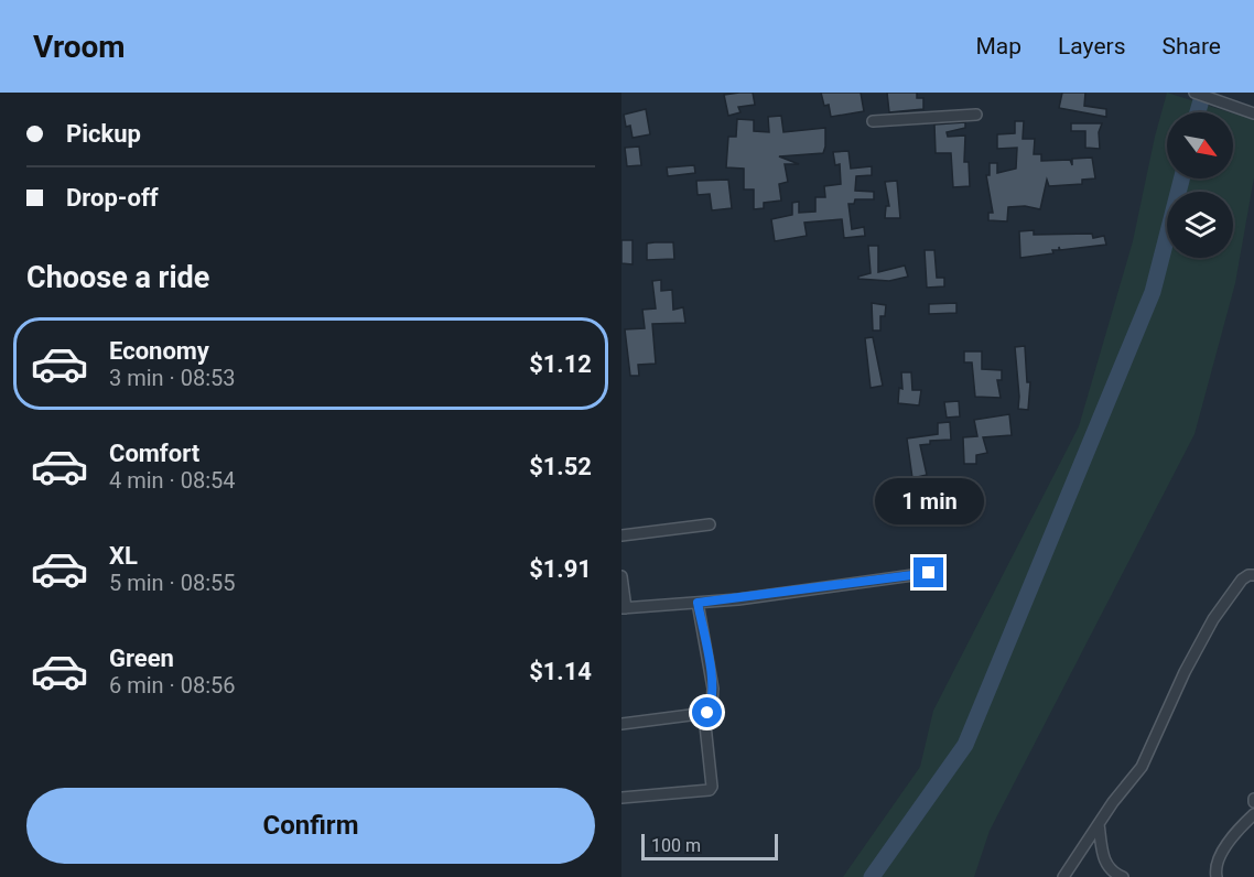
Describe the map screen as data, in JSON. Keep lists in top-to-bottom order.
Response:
{
  "scale_bar": "100 m",
  "north": "bottom right",
  "page": {
    "header": "Vroom",
    "nav": ["Map", "Layers", "Share"],
    "banner": ["Pickup", "Drop-off"],
    "heading": "Choose a ride",
    "list": [
      {
        "name": "Economy",
        "note": "3 min · 08:53",
        "value": "$1.12"
      },
      {
        "name": "Comfort",
        "note": "4 min · 08:54",
        "value": "$1.52"
      },
      {
        "name": "XL",
        "note": "5 min · 08:55",
        "value": "$1.91"
      },
      {
        "name": "Green",
        "note": "6 min · 08:56",
        "value": "$1.14"
      }
    ],
    "bubble": "1 min",
    "buttons": "Confirm",
    "scale": "100 m"
  }
}
